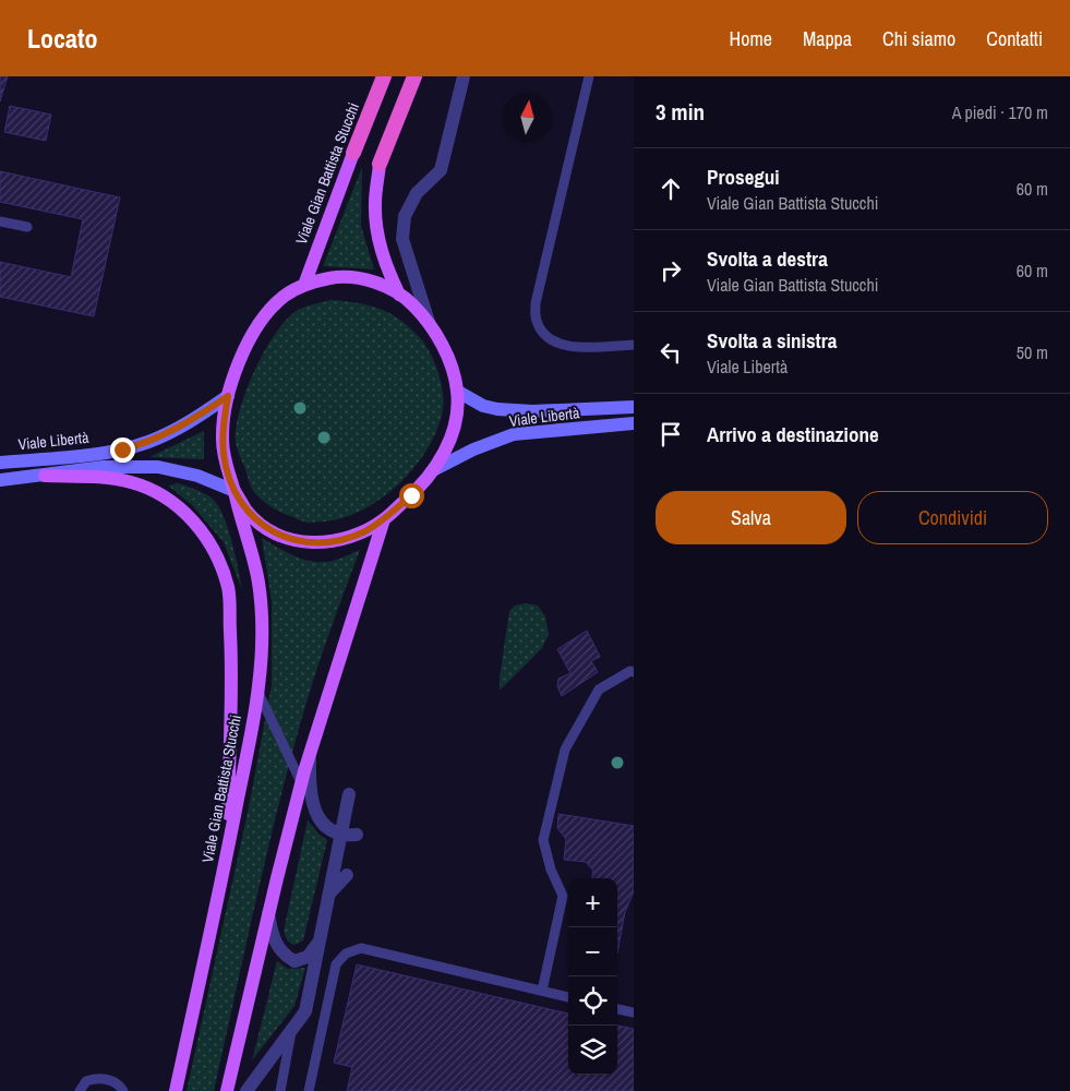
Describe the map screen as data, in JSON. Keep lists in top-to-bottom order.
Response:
{
  "streets": {
    "highway": ["Viale Gian Battista Stucchi"],
    "main road": ["Viale Libertà"]
  },
  "crossings": [
    ["Viale Gian Battista Stucchi", "Viale Libertà"]
  ],
  "north": "top",
  "page": {
    "header": "Locato",
    "nav": [
      "Home",
      "Mappa",
      "Chi siamo",
      "Contatti"
    ],
    "heading": ["3 min", "A piedi · 170 m"],
    "list": [
      ["Prosegui", "Viale Gian Battista Stucchi", "60 m"],
      ["Svolta a destra", "Viale Gian Battista Stucchi", "60 m"],
      ["Svolta a sinistra", "Viale Libertà", "50 m"],
      "Arrivo a destinazione"
    ],
    "buttons": ["Salva", "Condividi"],
    "map_buttons": ["+", "−"]
  }
}
